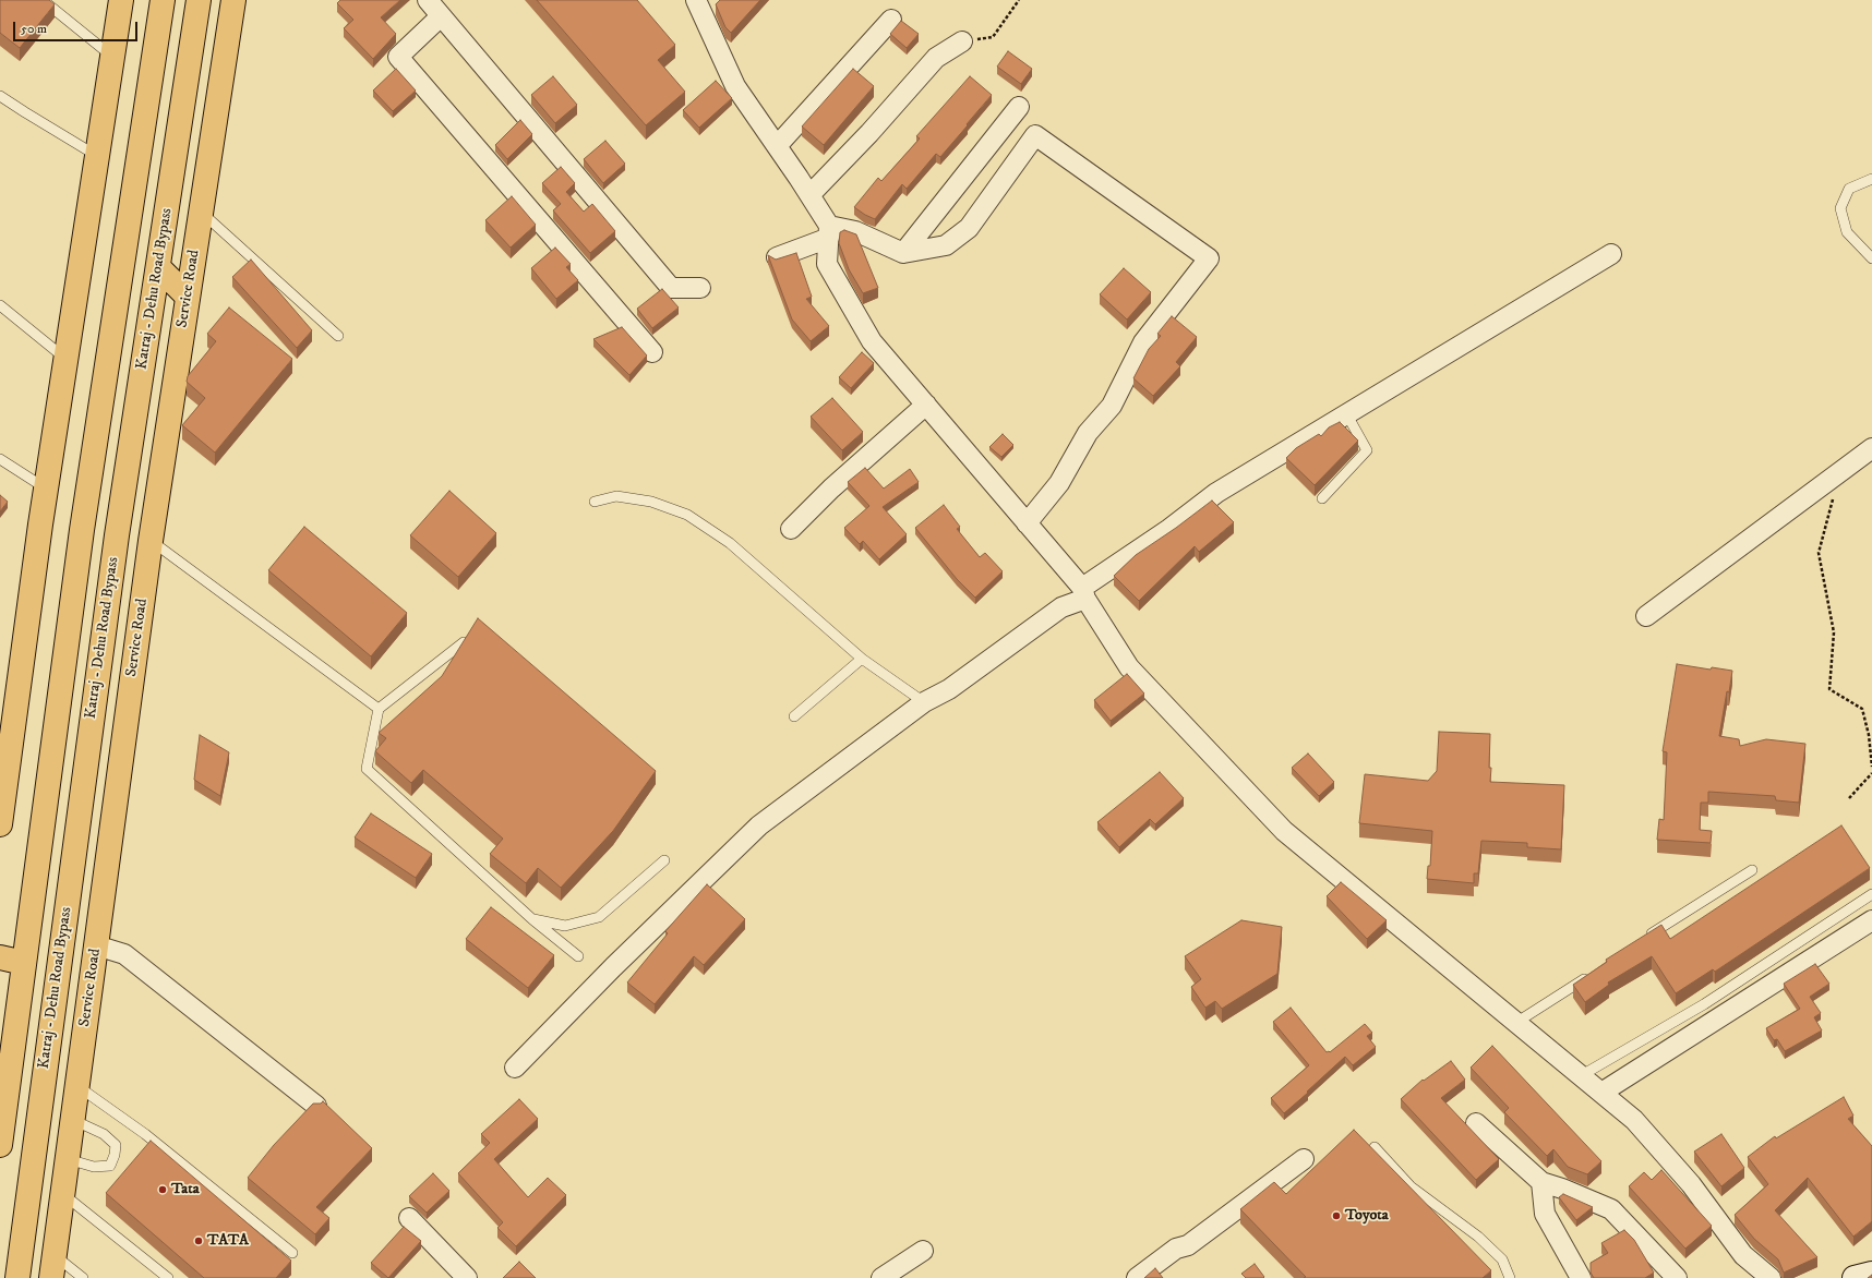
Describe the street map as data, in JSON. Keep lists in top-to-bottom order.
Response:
{
  "streets": {
    "main road": ["Katraj - Dehu Road Bypass", "Service Road"]
  },
  "places": ["Tata", "Toyota", "TATA"],
  "scale_bar": "50 m"
}
